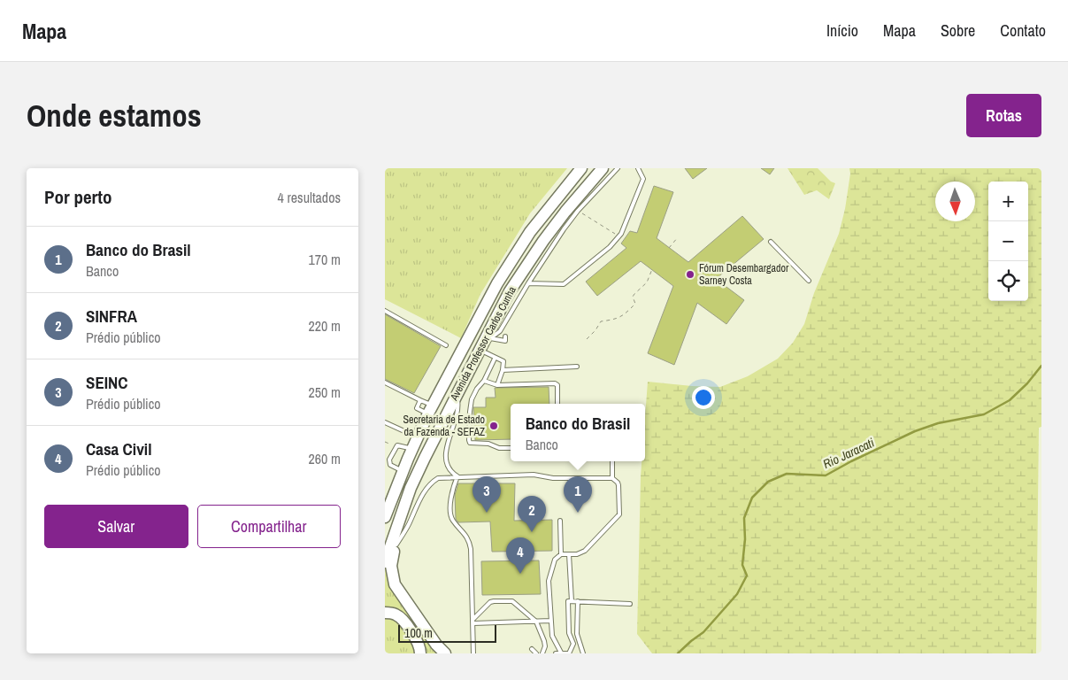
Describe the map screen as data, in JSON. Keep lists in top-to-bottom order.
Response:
{
  "streets": {
    "main road": ["Avenida Professor Carlos Cunha"]
  },
  "water": ["Rio Jaracati"],
  "places": ["Fórum Desembargador Sarney Costa", "Secretaria de Estado da Fazenda - SEFAZ"],
  "scale_bar": "100 m",
  "north": "bottom",
  "page": {
    "header": "Mapa",
    "nav": [
      "Início",
      "Mapa",
      "Sobre",
      "Contato"
    ],
    "buttons": [
      "Rotas",
      ["Salvar", "Compartilhar"]
    ],
    "title": "Onde estamos",
    "heading": ["Por perto", "4 resultados"],
    "map_buttons": ["+", "−"],
    "list": [
      {
        "mark": "1",
        "name": "Banco do Brasil",
        "note": "Banco",
        "value": "170 m"
      },
      {
        "mark": "2",
        "name": "SINFRA",
        "note": "Prédio público",
        "value": "220 m"
      },
      {
        "mark": "3",
        "name": "SEINC",
        "note": "Prédio público",
        "value": "250 m"
      },
      {
        "mark": "4",
        "name": "Casa Civil",
        "note": "Prédio público",
        "value": "260 m"
      }
    ],
    "popup": ["Banco do Brasil", "Banco"],
    "pins": [
      "1",
      "3",
      "2",
      "4"
    ],
    "scale": "100 m"
  }
}
